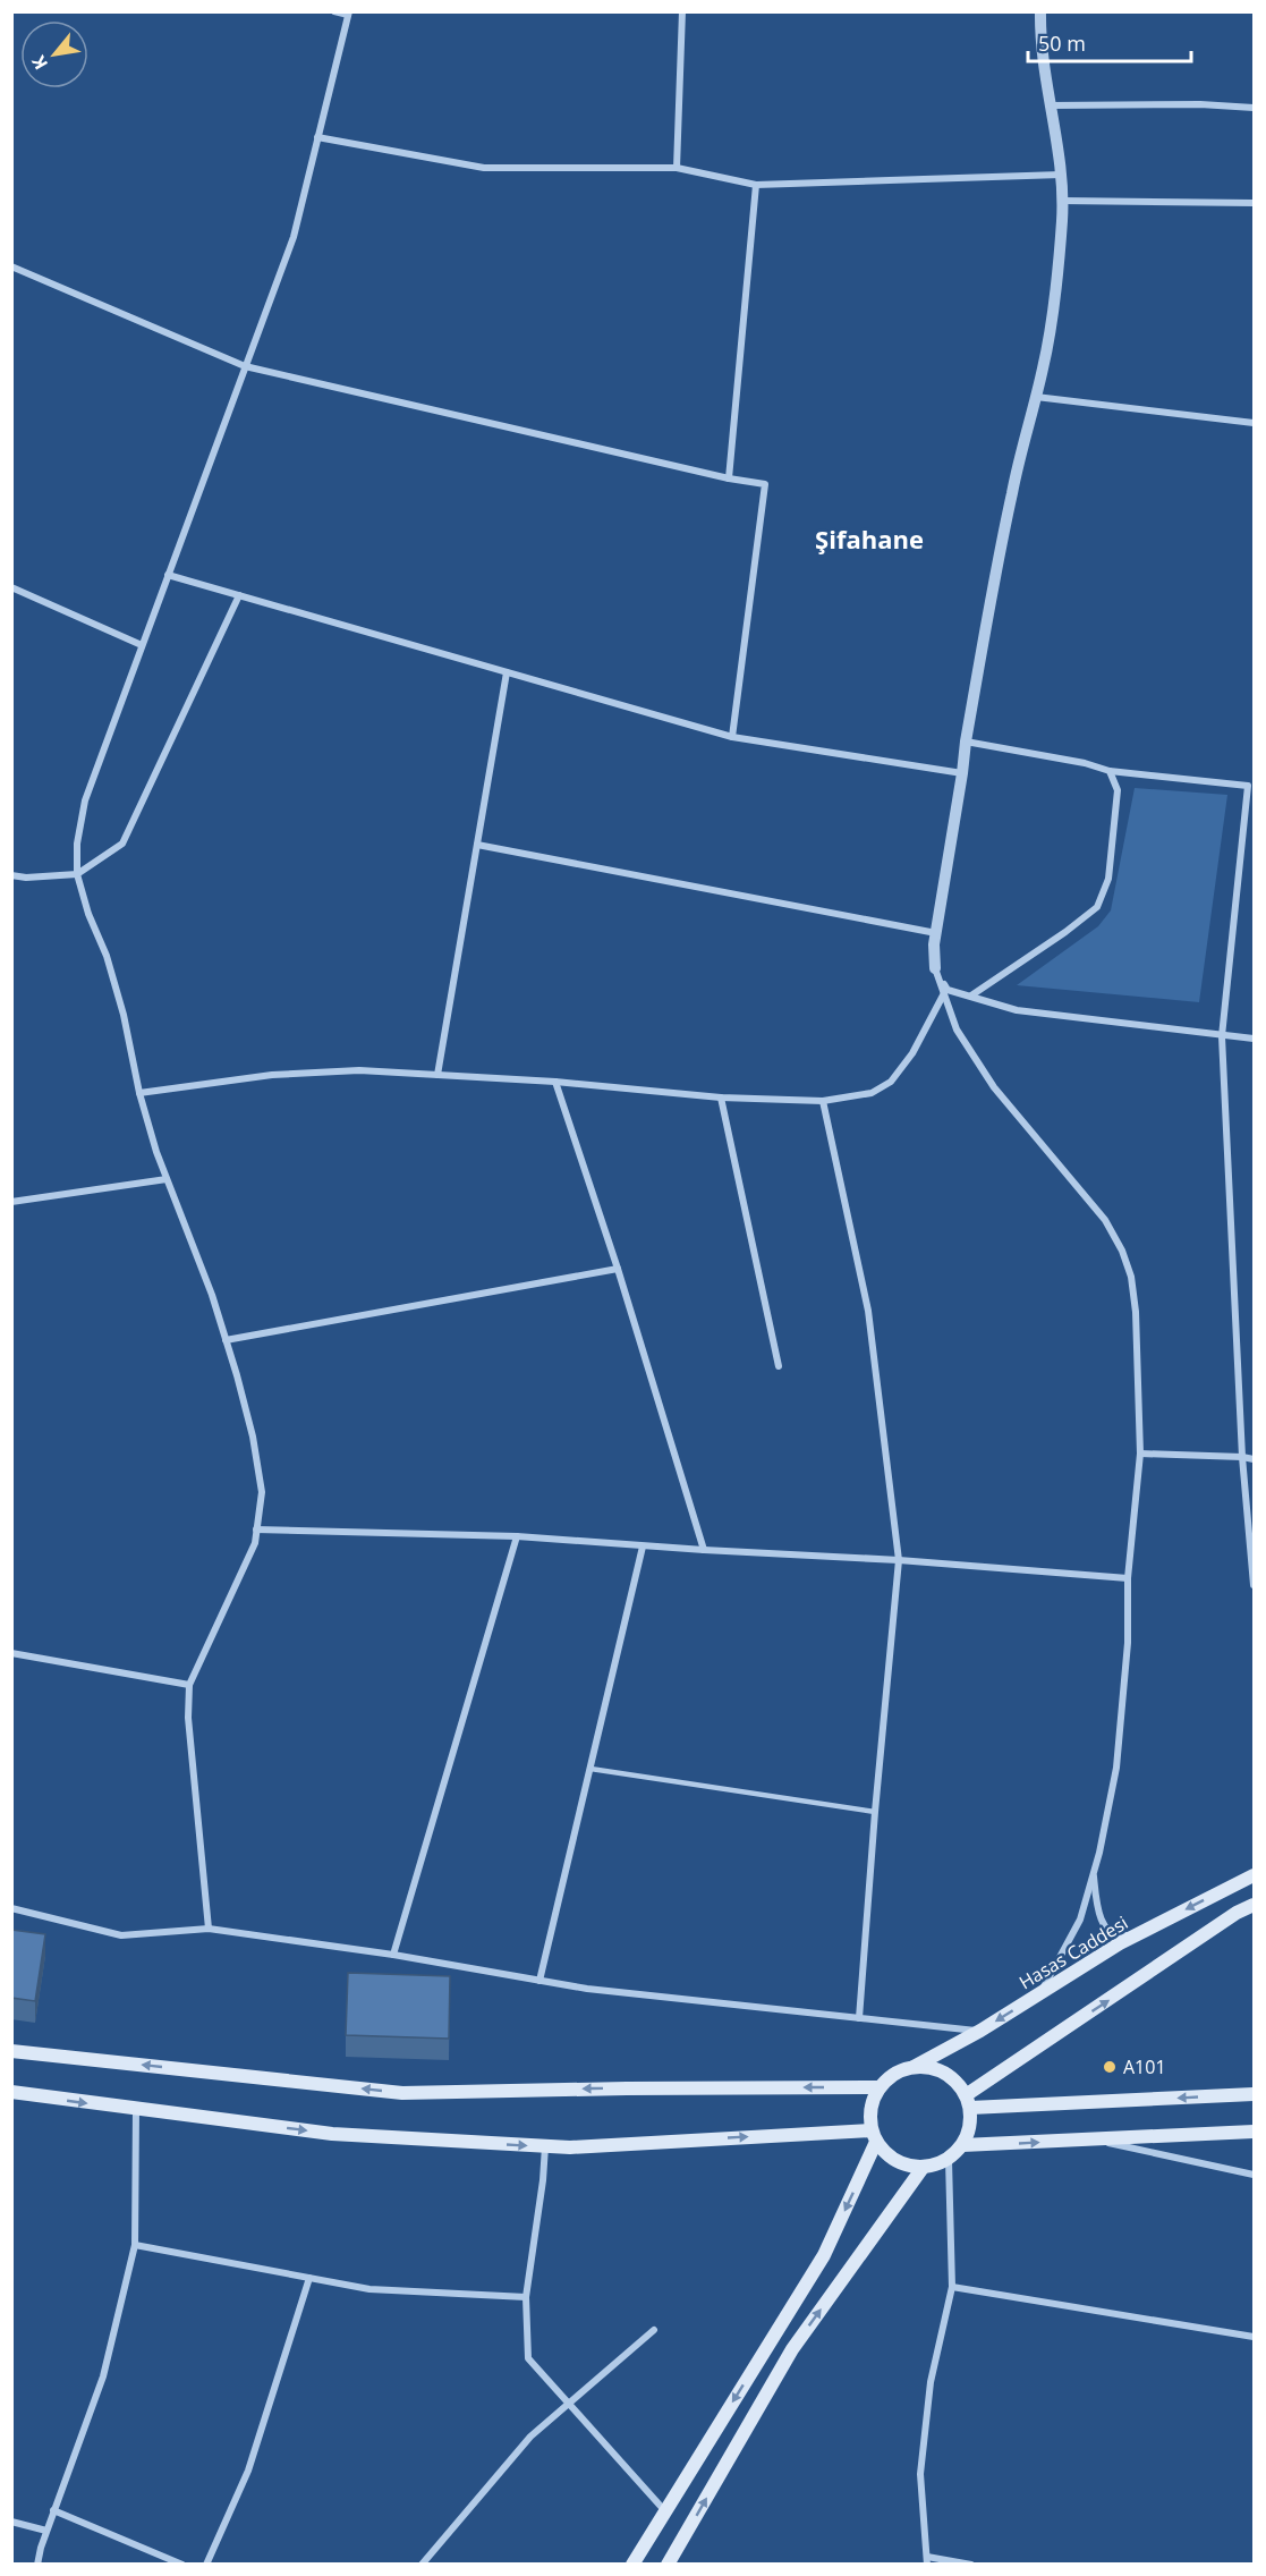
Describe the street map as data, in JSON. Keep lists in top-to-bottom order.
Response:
{
  "streets": {
    "main road": ["Hasas Caddesi"]
  },
  "districts": ["Şifahane"],
  "places": ["A101"],
  "scale_bar": "50 m",
  "north": "bottom left"
}
